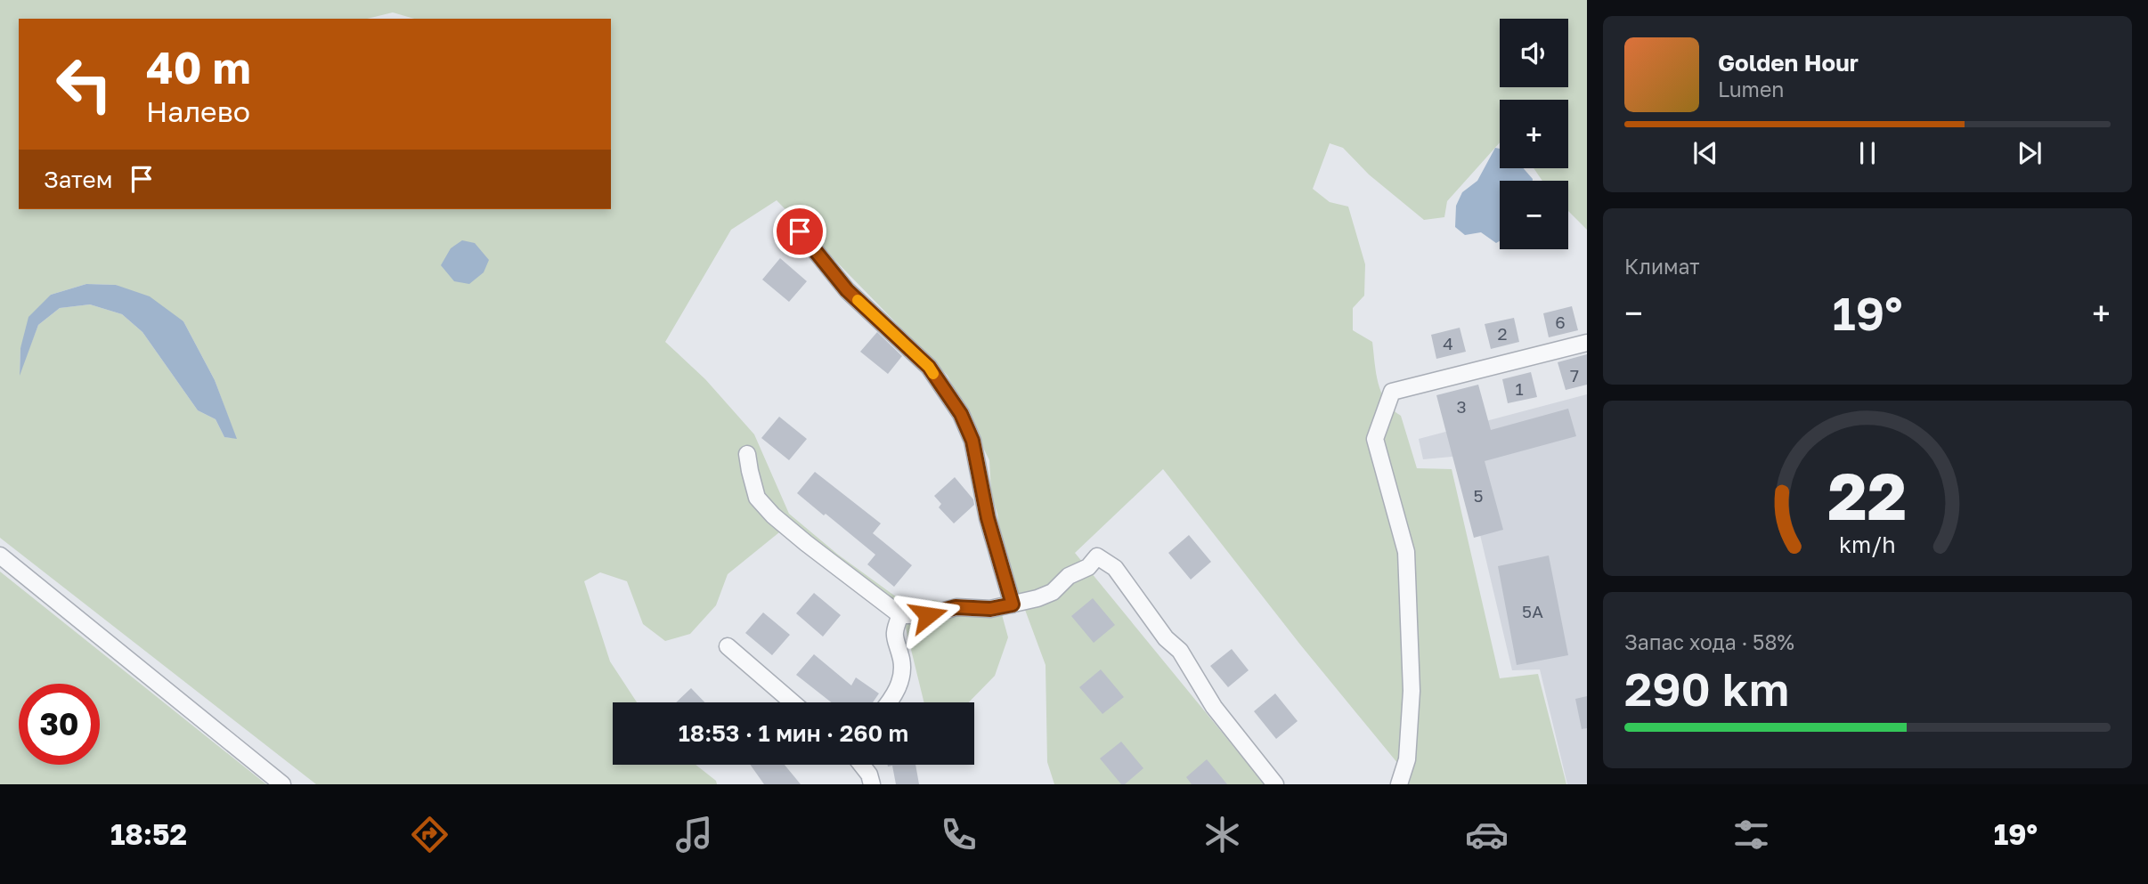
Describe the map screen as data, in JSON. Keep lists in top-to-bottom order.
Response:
{
  "house_numbers": [
    "6",
    "2",
    "4",
    "7",
    "1",
    "3",
    "5",
    "5А"
  ],
  "page": {
    "map_buttons": ["+", "−"],
    "turn": ["40 m", "Налево"],
    "song": ["Golden Hour", "Lumen"],
    "then": "Затем",
    "tile": [
      "Климат",
      ["Запас хода · 58%", "290 km"]
    ],
    "heat": ["−", "19°", "+"],
    "limit": "30",
    "trip": "18:53 · 1 мин · 260 m",
    "tabs": ["18:52", "19°"],
    "gauge": ["22", "km/h"]
  }
}
